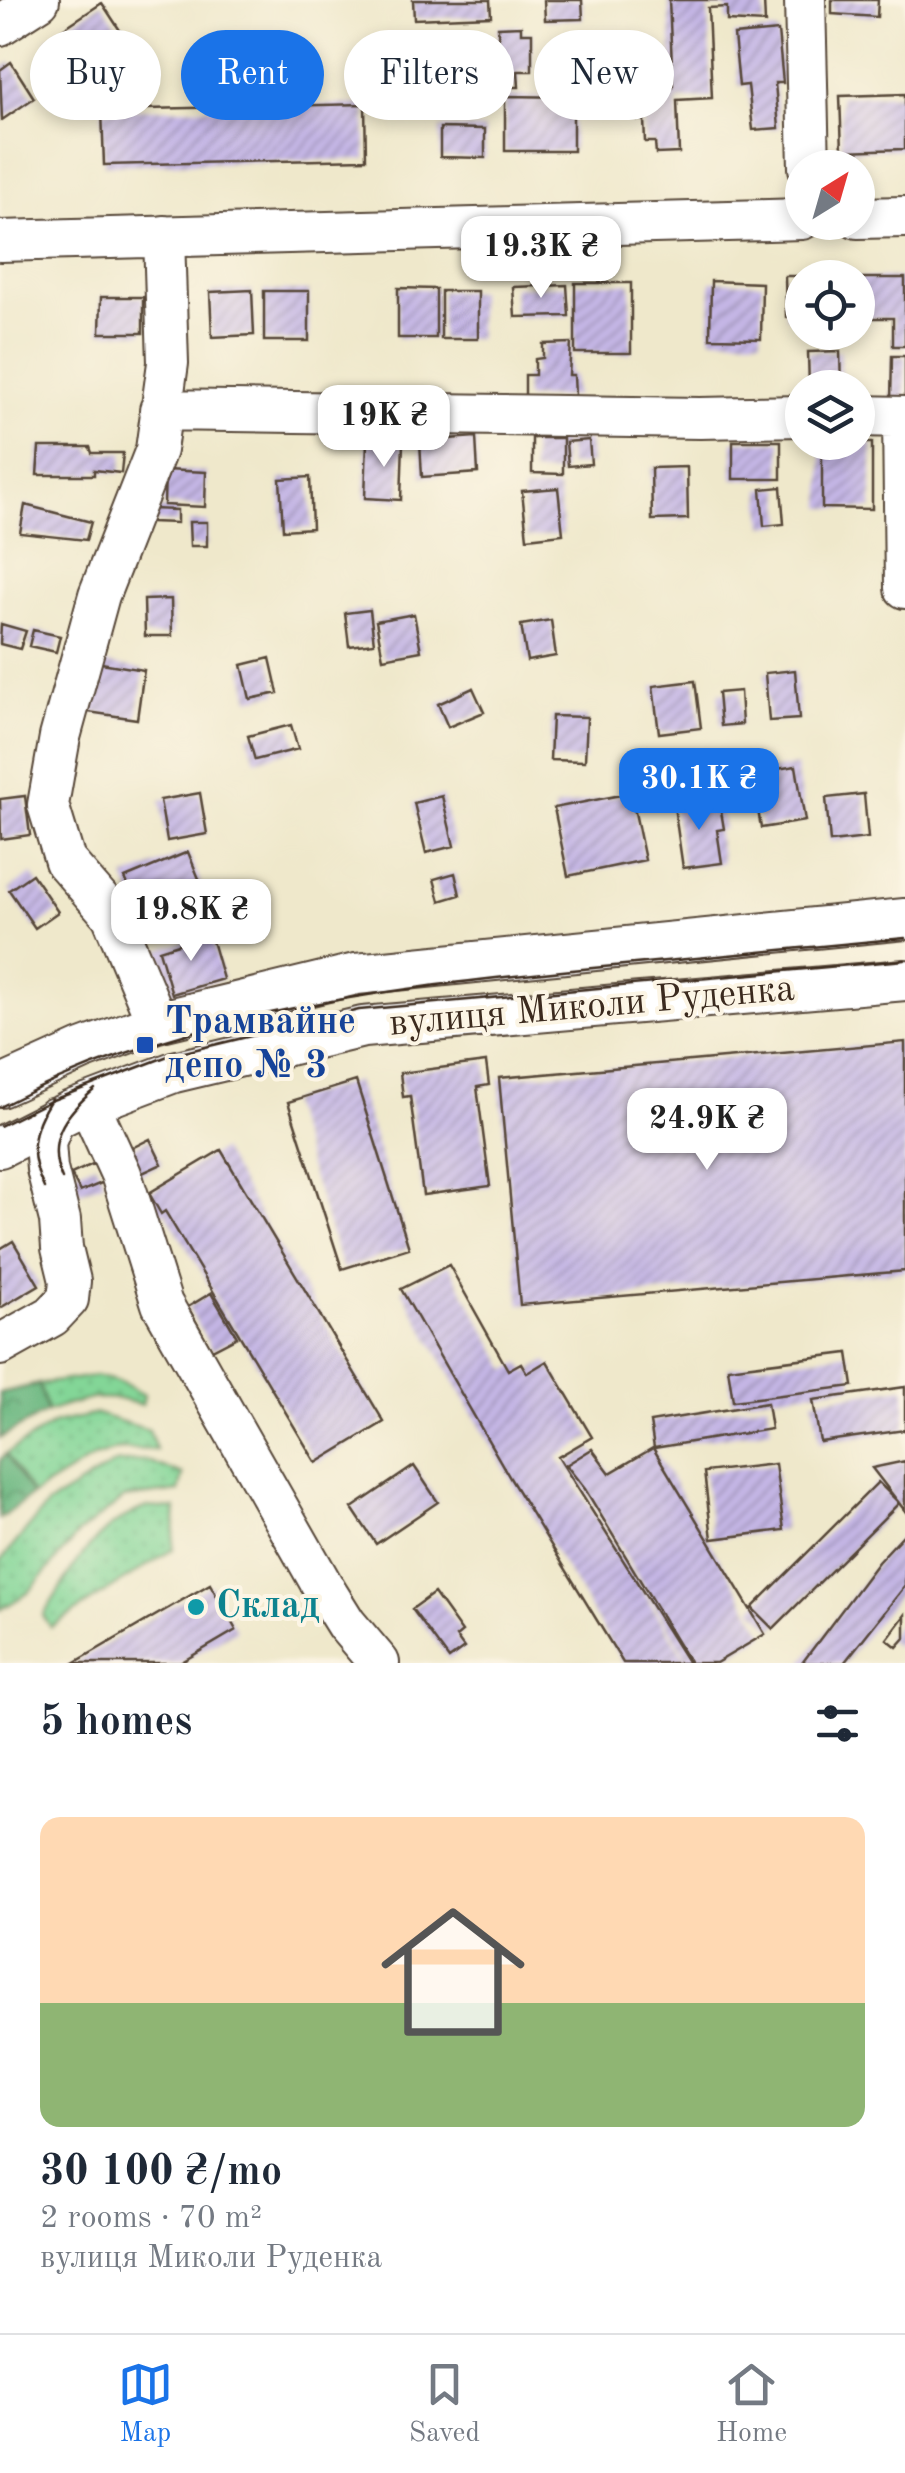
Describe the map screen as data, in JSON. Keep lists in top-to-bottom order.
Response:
{
  "streets": {
    "street": ["вулиця Миколи Руденка"]
  },
  "places": {
    "transit": ["Трамвайне депо № 3"],
    "other": ["Склад"]
  },
  "north": "top right",
  "page": {
    "chip": [
      "Buy",
      "Rent",
      "Filters",
      "New"
    ],
    "price": [
      "19.3K ₴",
      "19K ₴",
      "30.1K ₴",
      "19.8K ₴",
      "24.9K ₴"
    ],
    "heading": "5 homes",
    "list": [
      {
        "name": "30 100 ₴/mo",
        "note": "2 rooms · 70 m² · вулиця Миколи Руденка"
      }
    ],
    "tabs": ["Map", "Saved", "Home"]
  }
}
